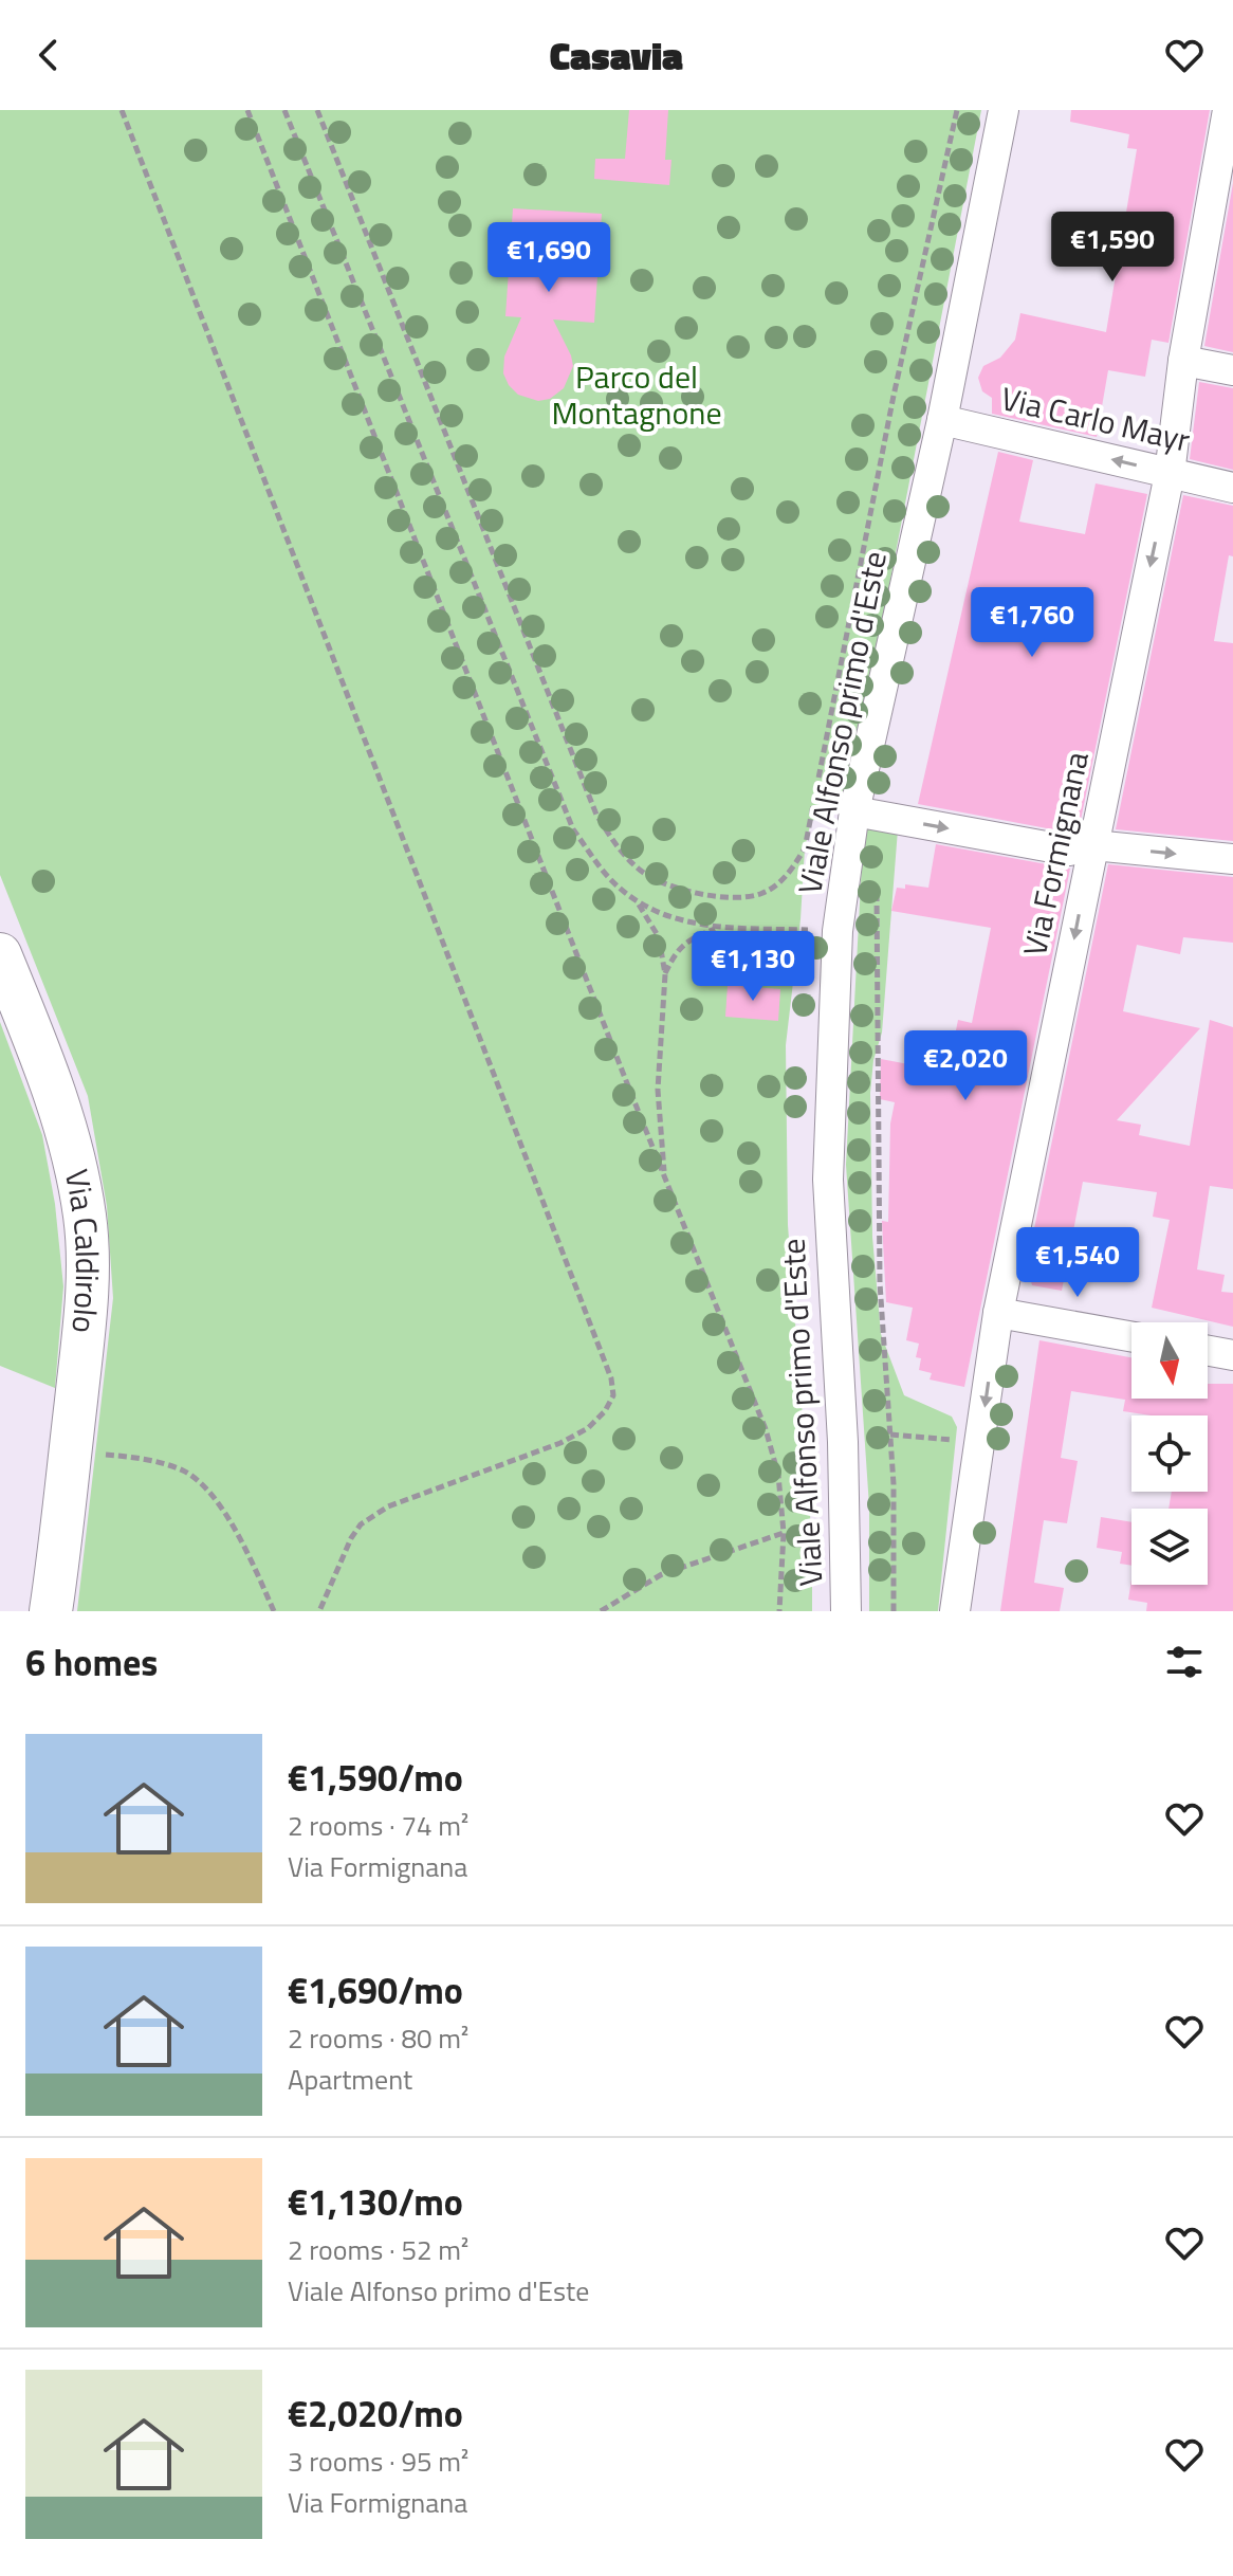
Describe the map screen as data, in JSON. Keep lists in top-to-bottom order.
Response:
{
  "streets": {
    "main road": ["Via Caldirolo"],
    "street": ["Via Carlo Mayr", "Viale Alfonso primo d'Este", "Via Formignana"]
  },
  "crossings": [
    ["Via Carlo Mayr", "Viale Alfonso primo d'Este"],
    ["Via Carlo Mayr", "Via Formignana"]
  ],
  "one_way": ["Via Carlo Mayr", "Via Formignana"],
  "parks": ["Parco del Montagnone"],
  "north": "bottom",
  "page": {
    "header": "Casavia",
    "price": [
      "€1,590",
      "€1,690",
      "€1,760",
      "€1,130",
      "€2,020",
      "€1,540"
    ],
    "heading": "6 homes",
    "list": [
      {
        "name": "€1,590/mo",
        "note": "2 rooms · 74 m² · Via Formignana"
      },
      {
        "name": "€1,690/mo",
        "note": "2 rooms · 80 m² · Apartment"
      },
      {
        "name": "€1,130/mo",
        "note": "2 rooms · 52 m² · Viale Alfonso primo d'Este"
      },
      {
        "name": "€2,020/mo",
        "note": "3 rooms · 95 m² · Via Formignana"
      }
    ]
  }
}
